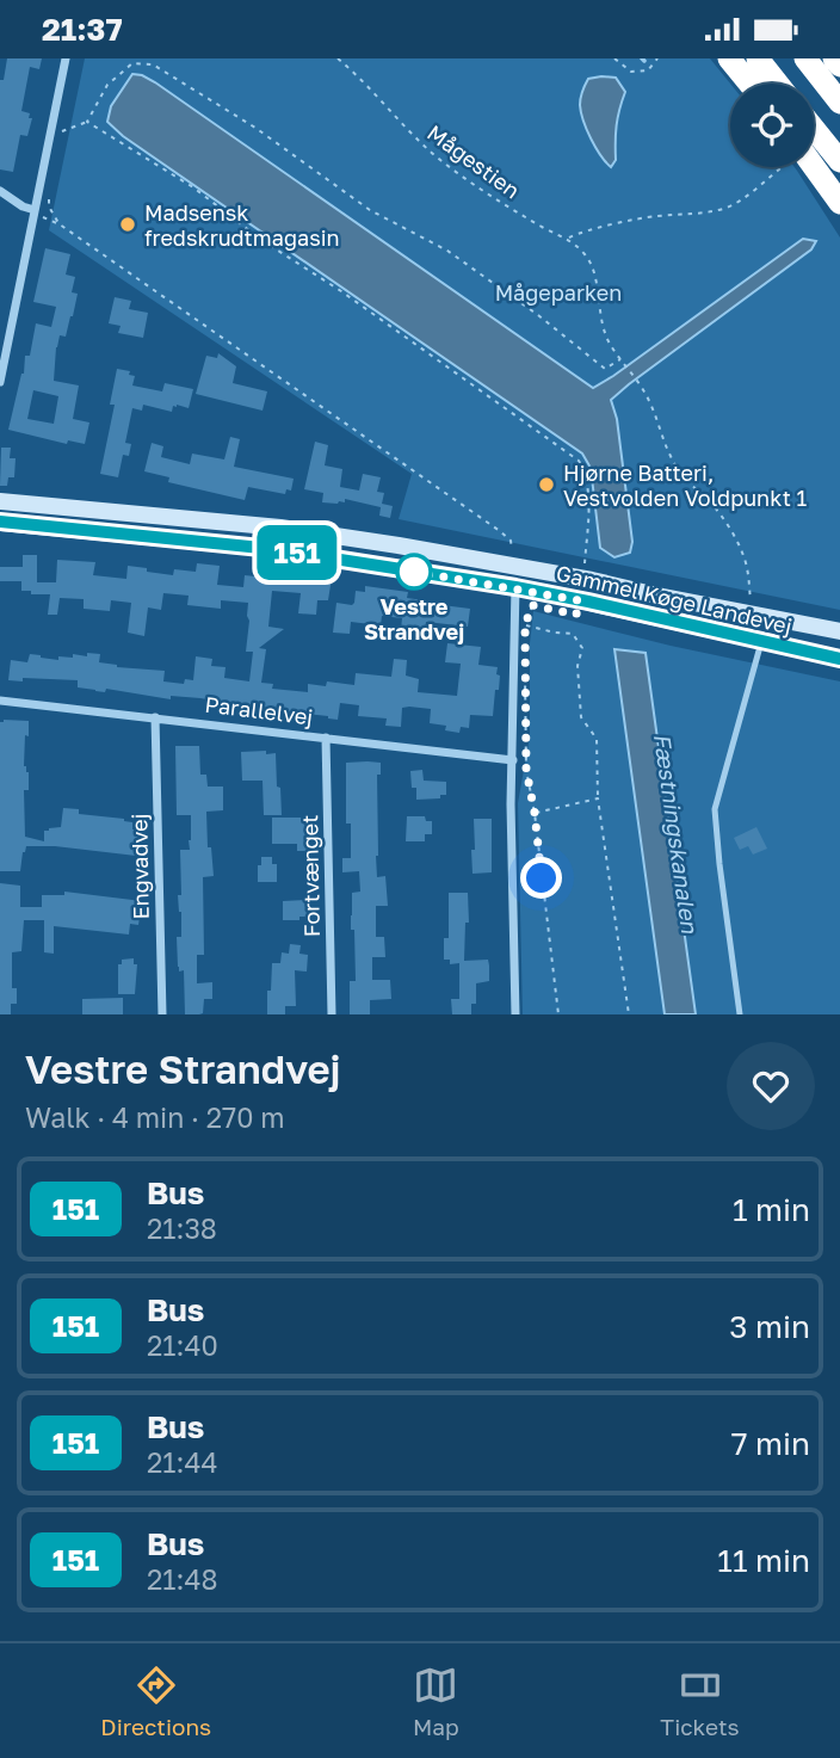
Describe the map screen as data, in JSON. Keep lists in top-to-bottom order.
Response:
{
  "streets": {
    "main road": ["Gammel Køge Landevej"],
    "street": ["Parallelvej", "Engvadvej", "Fortvænget"],
    "path": ["Mågestien"]
  },
  "crossings": [
    ["Parallelvej", "Engvadvej"],
    ["Parallelvej", "Fortvænget"]
  ],
  "water": ["Fæstningskanalen"],
  "parks": ["Mågeparken"],
  "places": ["Madsensk fredskrudtmagasin", "Hjørne Batteri, Vestvolden Voldpunkt 1", "Vestre Strandvej"],
  "lines": ["bus line 151"],
  "page": {
    "status": "21:37",
    "on_map": "151",
    "heading": ["Vestre Strandvej", "Walk · 4 min · 270 m"],
    "list": [
      {
        "mark": "151",
        "name": "Bus",
        "note": "21:38",
        "value": "1 min"
      },
      {
        "mark": "151",
        "name": "Bus",
        "note": "21:40",
        "value": "3 min"
      },
      {
        "mark": "151",
        "name": "Bus",
        "note": "21:44",
        "value": "7 min"
      },
      {
        "mark": "151",
        "name": "Bus",
        "note": "21:48",
        "value": "11 min"
      }
    ],
    "tabs": ["Directions", "Map", "Tickets"]
  }
}
